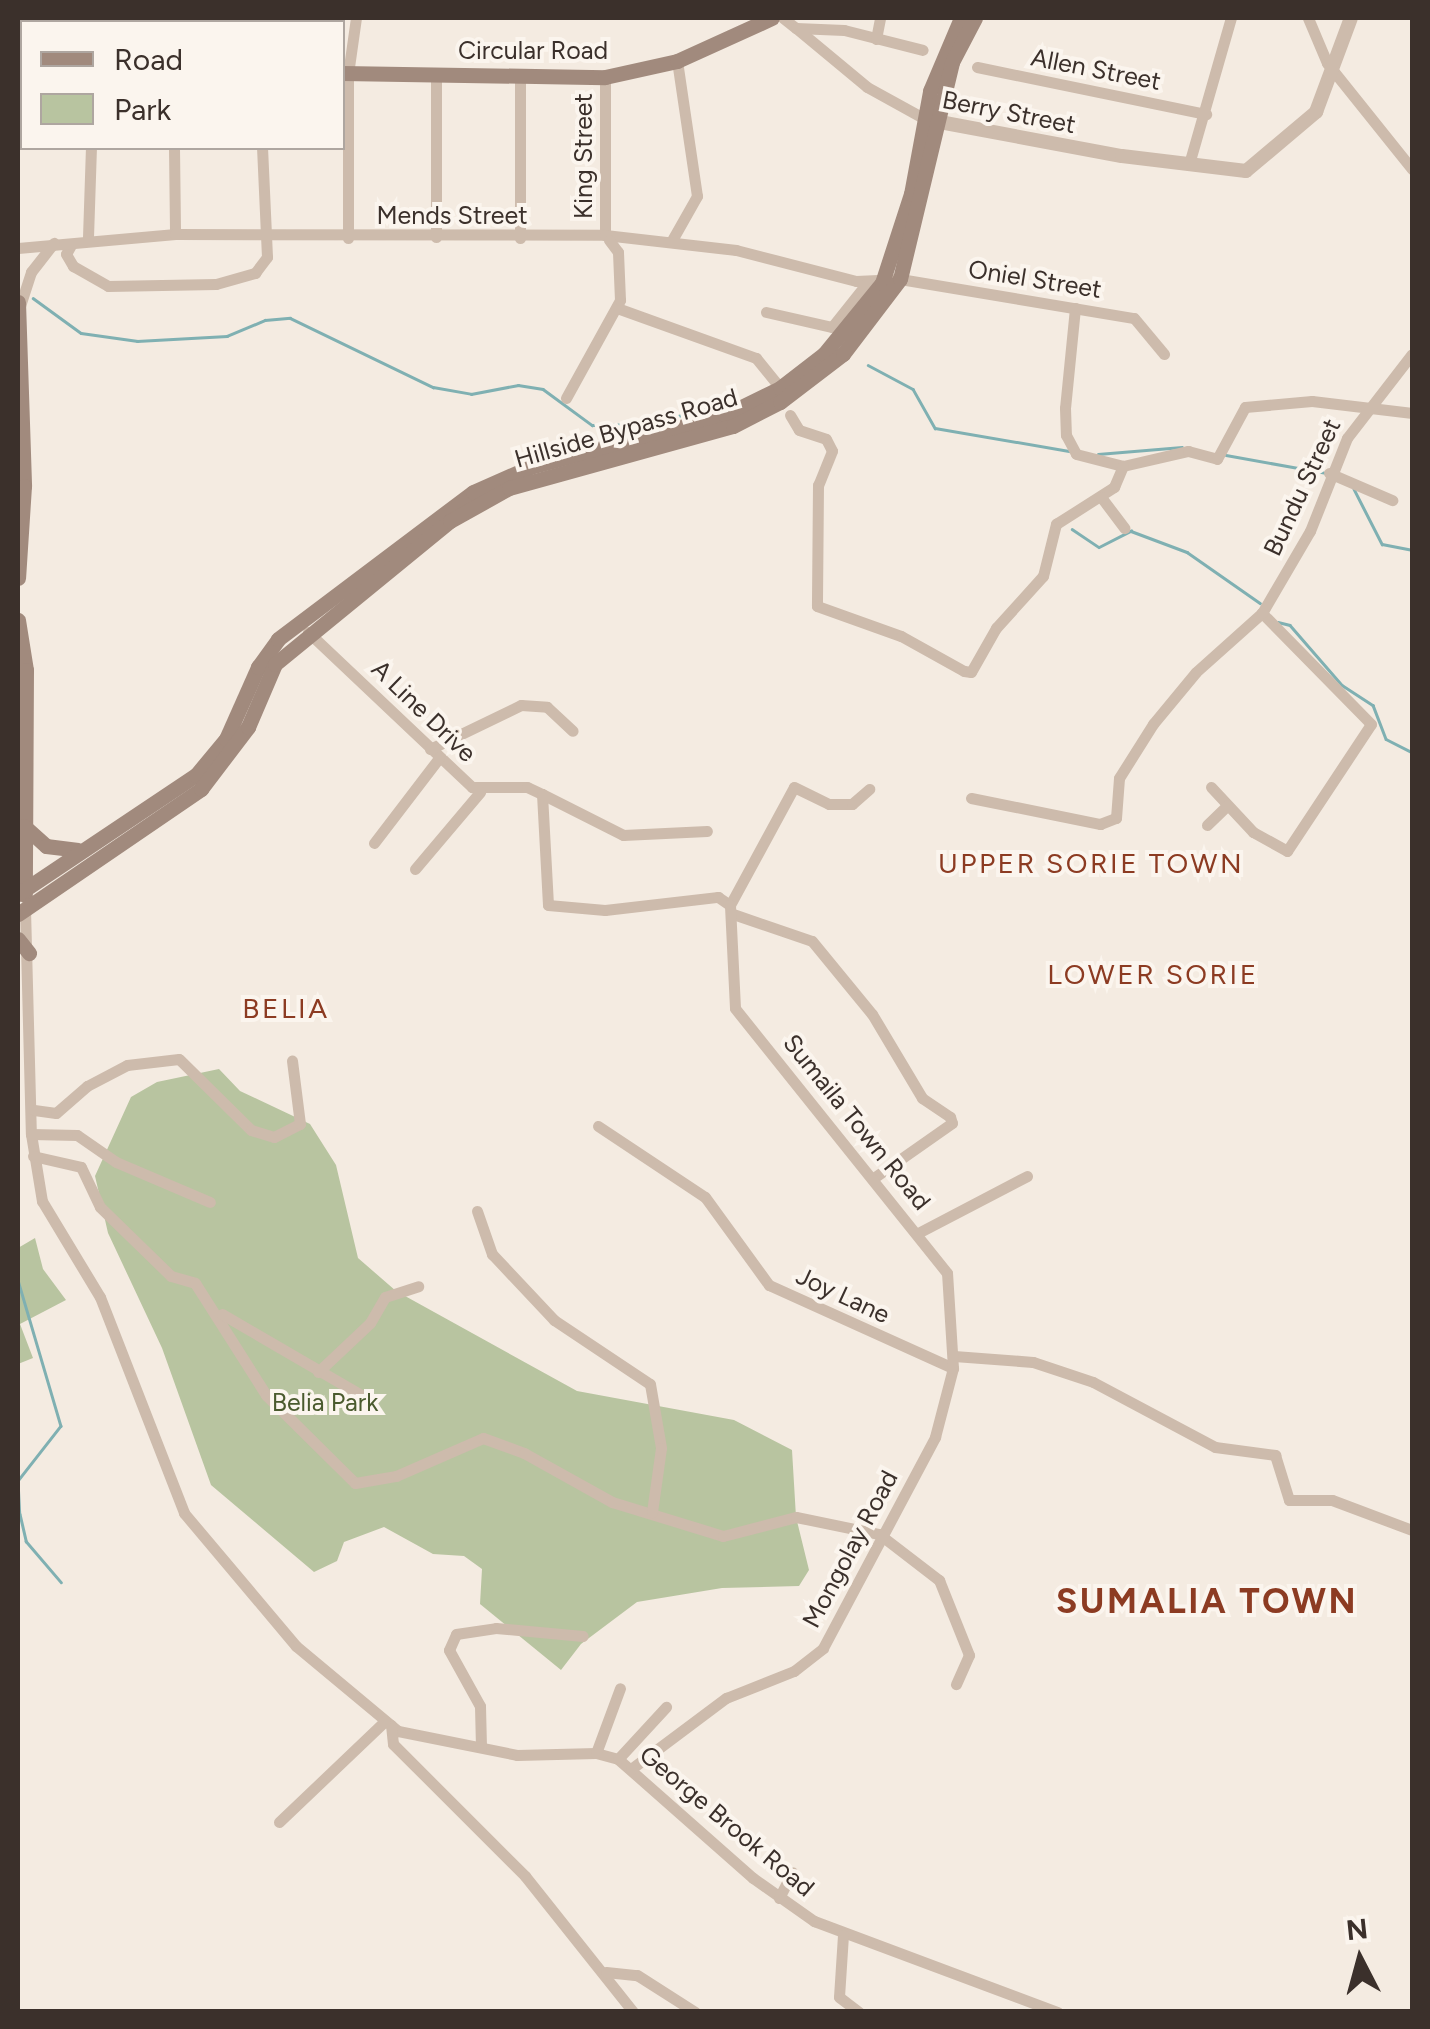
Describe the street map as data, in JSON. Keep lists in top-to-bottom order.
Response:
{
  "streets": {
    "main road": ["Circular Road", "Hillside Bypass Road"],
    "street": [
      "Allen Street",
      "Berry Street",
      "King Street",
      "Mends Street",
      "Oniel Street",
      "Bundu Street",
      "A Line Drive",
      "Sumaila Town Road",
      "Joy Lane",
      "Mongolay Road",
      "George Brook Road"
    ]
  },
  "crossings": [
    ["Circular Road", "King Street"],
    ["Berry Street", "Hillside Bypass Road"],
    ["King Street", "Mends Street"],
    ["Mends Street", "Oniel Street"],
    ["Mends Street", "Hillside Bypass Road"],
    ["Oniel Street", "Hillside Bypass Road"],
    ["Hillside Bypass Road", "A Line Drive"],
    ["Hillside Bypass Road", "George Brook Road"],
    ["Sumaila Town Road", "Joy Lane"],
    ["Sumaila Town Road", "Mongolay Road"],
    ["Joy Lane", "Mongolay Road"],
    ["Mongolay Road", "George Brook Road"]
  ],
  "districts": [
    "UPPER SORIE TOWN",
    "LOWER SORIE",
    "BELIA",
    "SUMALIA TOWN"
  ],
  "parks": ["Belia Park"],
  "legend": ["Road", "Park"],
  "north": "top"
}
